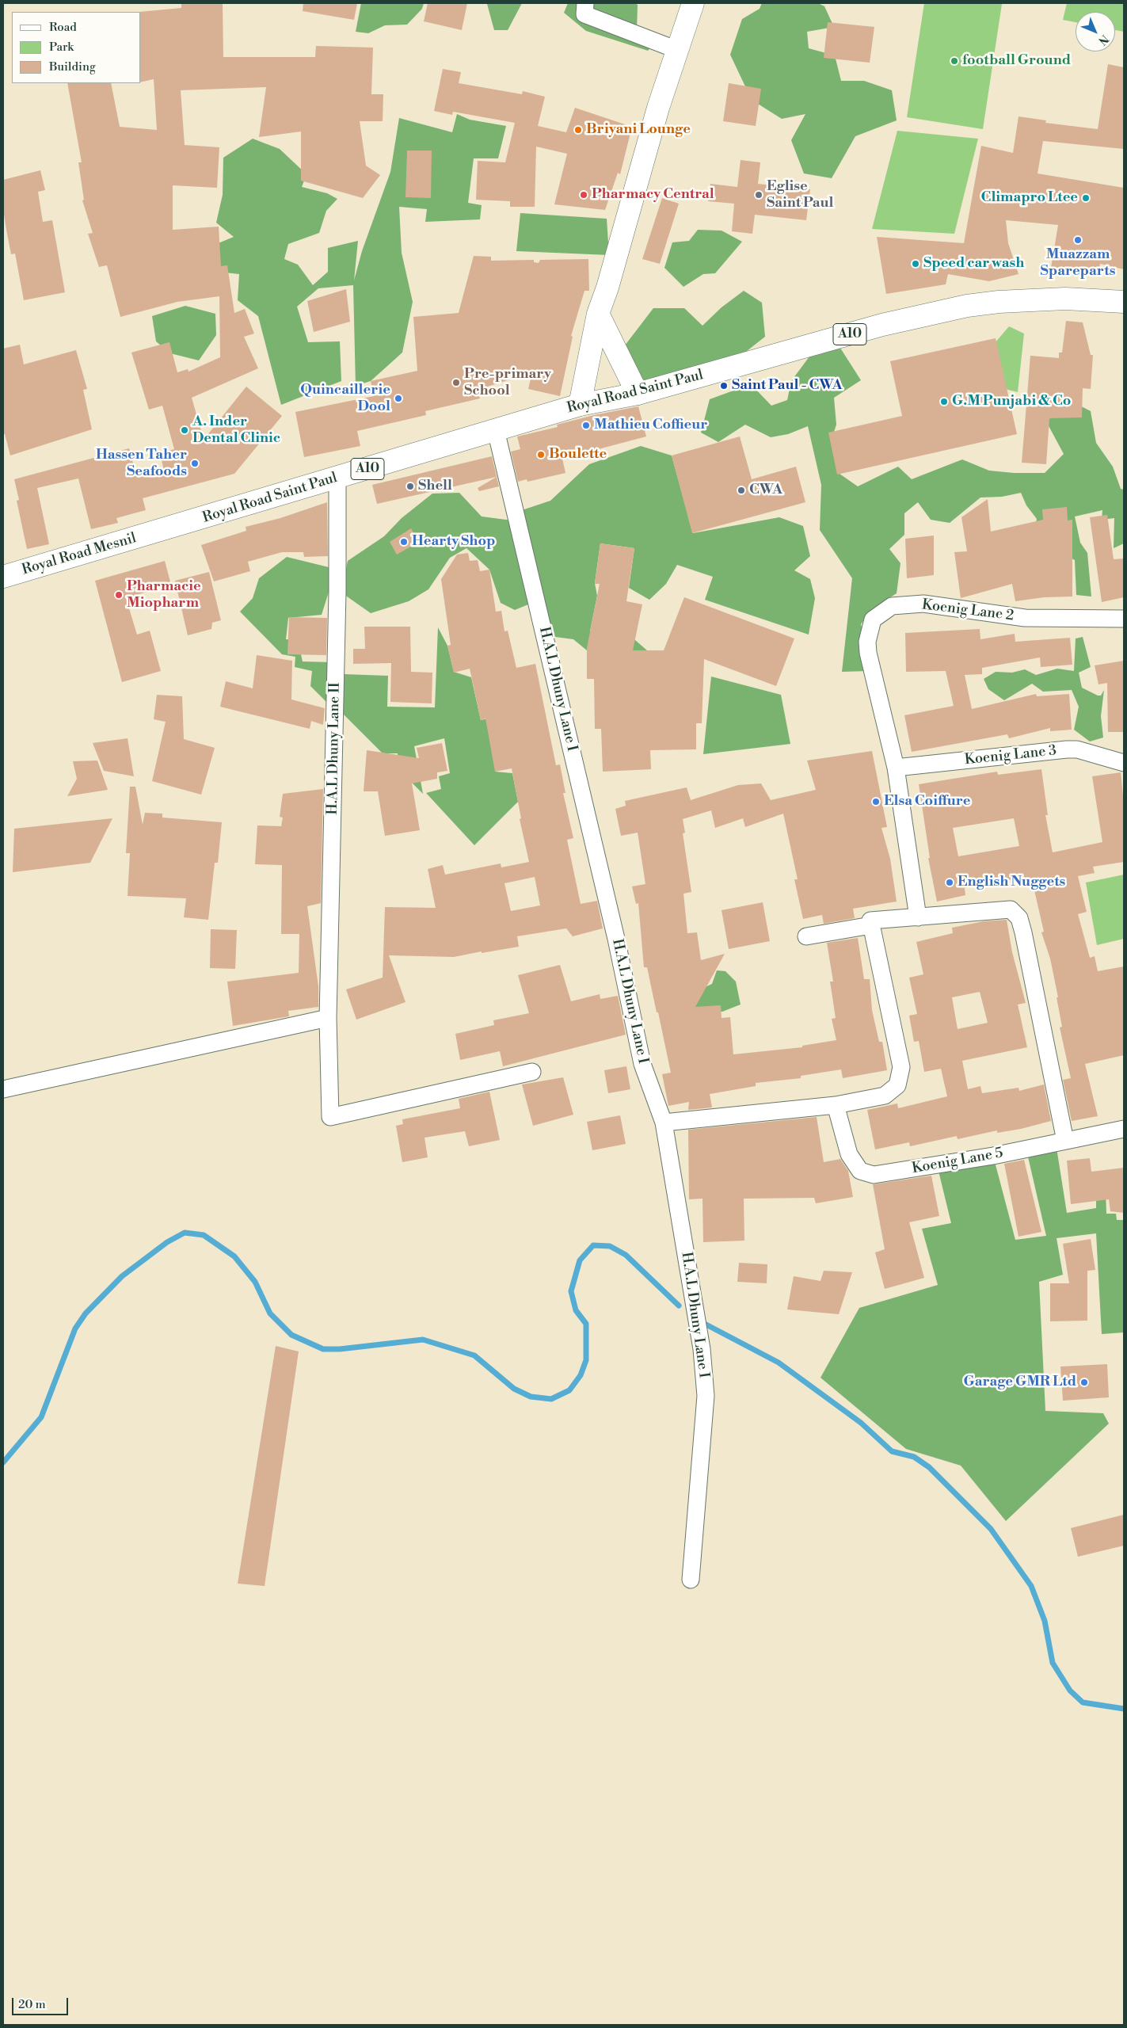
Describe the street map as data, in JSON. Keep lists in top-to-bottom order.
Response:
{
  "streets": {
    "main road": ["A10", "Royal Road Saint Paul", "Royal Road Mesnil"],
    "street": [
      "Koenig Lane 2",
      "H.A.L Dhuny Lane I",
      "H.A.L Dhuny Lane II",
      "Koenig Lane 3",
      "Koenig Lane 5"
    ]
  },
  "crossings": [
    ["Royal Road Saint Paul", "Royal Road Mesnil"],
    ["Royal Road Saint Paul", "H.A.L Dhuny Lane I"],
    ["Royal Road Saint Paul", "H.A.L Dhuny Lane II"],
    ["Koenig Lane 2", "Koenig Lane 3"]
  ],
  "places": [
    "football Ground",
    "Briyani Lounge",
    "Pharmacy Central",
    "Eglise Saint Paul",
    "Climapro Ltee",
    "Muazzam Spareparts",
    "Speed car wash",
    "Pre-primary School",
    "Saint Paul - CWA",
    "Quincaillerie Dool",
    "G.M Punjabi & Co",
    "Mathieu Coffieur",
    "A. Inder Dental Clinic",
    "Boulette",
    "Hassen Taher Seafoods",
    "Shell",
    "CWA",
    "Hearty Shop",
    "Pharmacie Miopharm",
    "Elsa Coiffure",
    "English Nuggets",
    "Garage GMR Ltd"
  ],
  "legend": ["Road", "Park", "Building"],
  "scale_bar": "20 m",
  "north": "bottom right"
}
